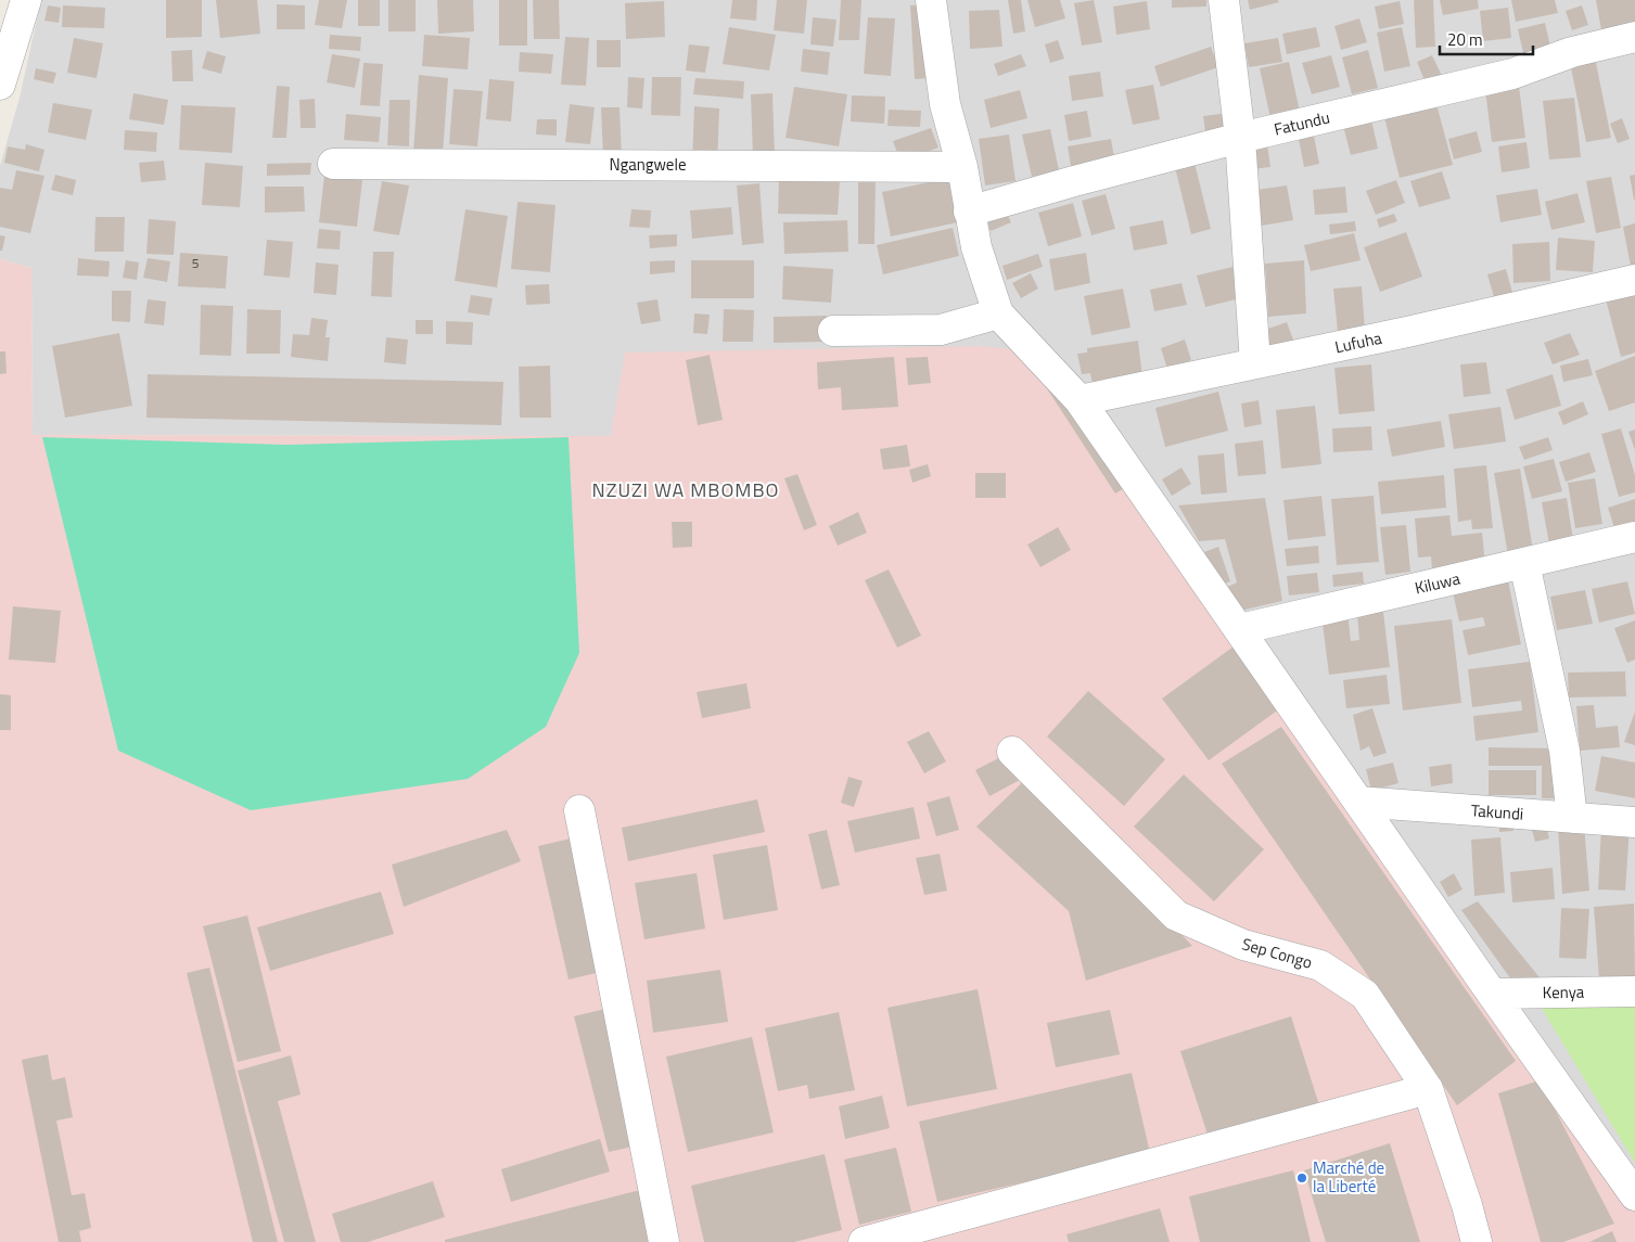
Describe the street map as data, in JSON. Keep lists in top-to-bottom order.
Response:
{
  "streets": {
    "street": [
      "Fatundu",
      "Ngangwele",
      "Lufuha",
      "Kiluwa",
      "Takundi",
      "Sep Congo",
      "Kenya"
    ]
  },
  "districts": ["NZUZI WA MBOMBO"],
  "places": ["Marché de la Liberté"],
  "house_numbers": ["5"],
  "scale_bar": "20 m"
}
